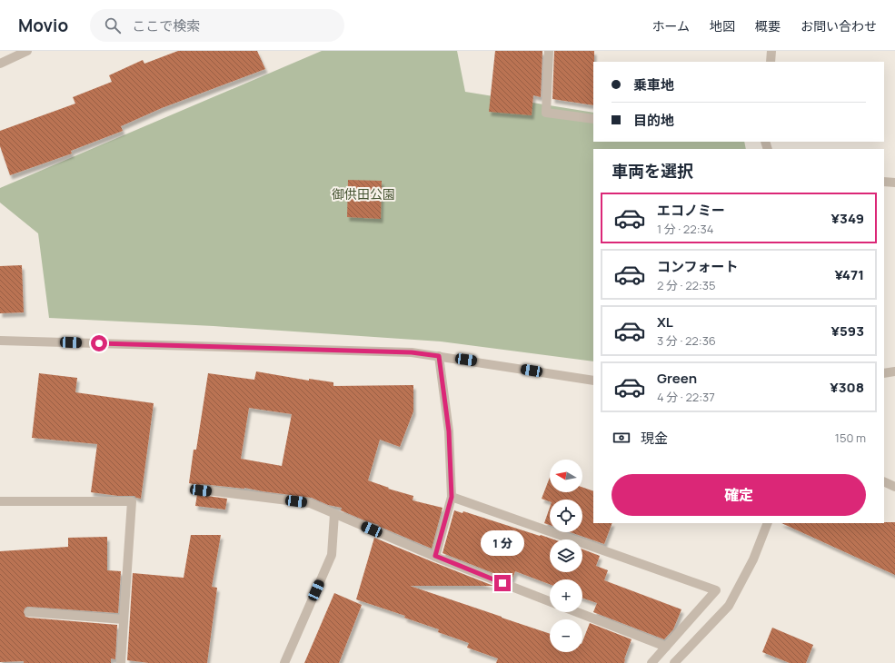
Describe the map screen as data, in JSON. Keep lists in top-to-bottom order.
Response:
{
  "parks": ["御供田公園"],
  "north": "left",
  "page": {
    "header": "Movio",
    "search": "ここで検索",
    "nav": [
      "ホーム",
      "地図",
      "概要",
      "お問い合わせ"
    ],
    "banner": ["乗車地", "目的地"],
    "heading": "車両を選択",
    "list": [
      {
        "name": "エコノミー",
        "note": "1 分 · 22:34",
        "value": "¥349"
      },
      {
        "name": "コンフォート",
        "note": "2 分 · 22:35",
        "value": "¥471"
      },
      {
        "name": "XL",
        "note": "3 分 · 22:36",
        "value": "¥593"
      },
      {
        "name": "Green",
        "note": "4 分 · 22:37",
        "value": "¥308"
      }
    ],
    "pay": ["現金", "150 m"],
    "map_buttons": ["+", "−"],
    "buttons": "確定",
    "bubble": "1 分"
  }
}
